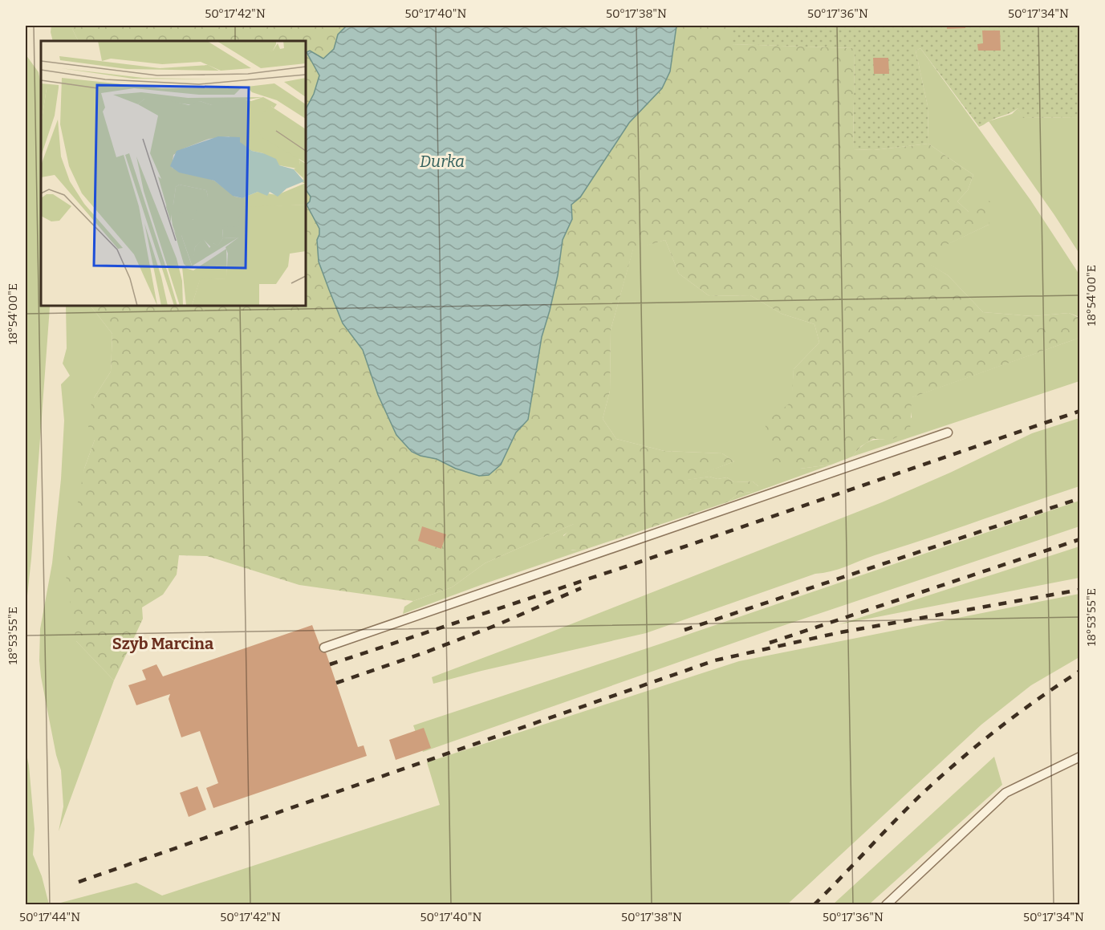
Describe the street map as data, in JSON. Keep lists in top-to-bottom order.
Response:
{
  "districts": ["Szyb Marcina"],
  "water": ["Durka"],
  "coordinates": [
    "50°17'42\"N",
    "50°17'40\"N",
    "50°17'38\"N",
    "50°17'36\"N",
    "50°17'34\"N",
    "18°54'00\"E",
    "18°53'55\"E",
    "50°17'44\"N"
  ]
}
